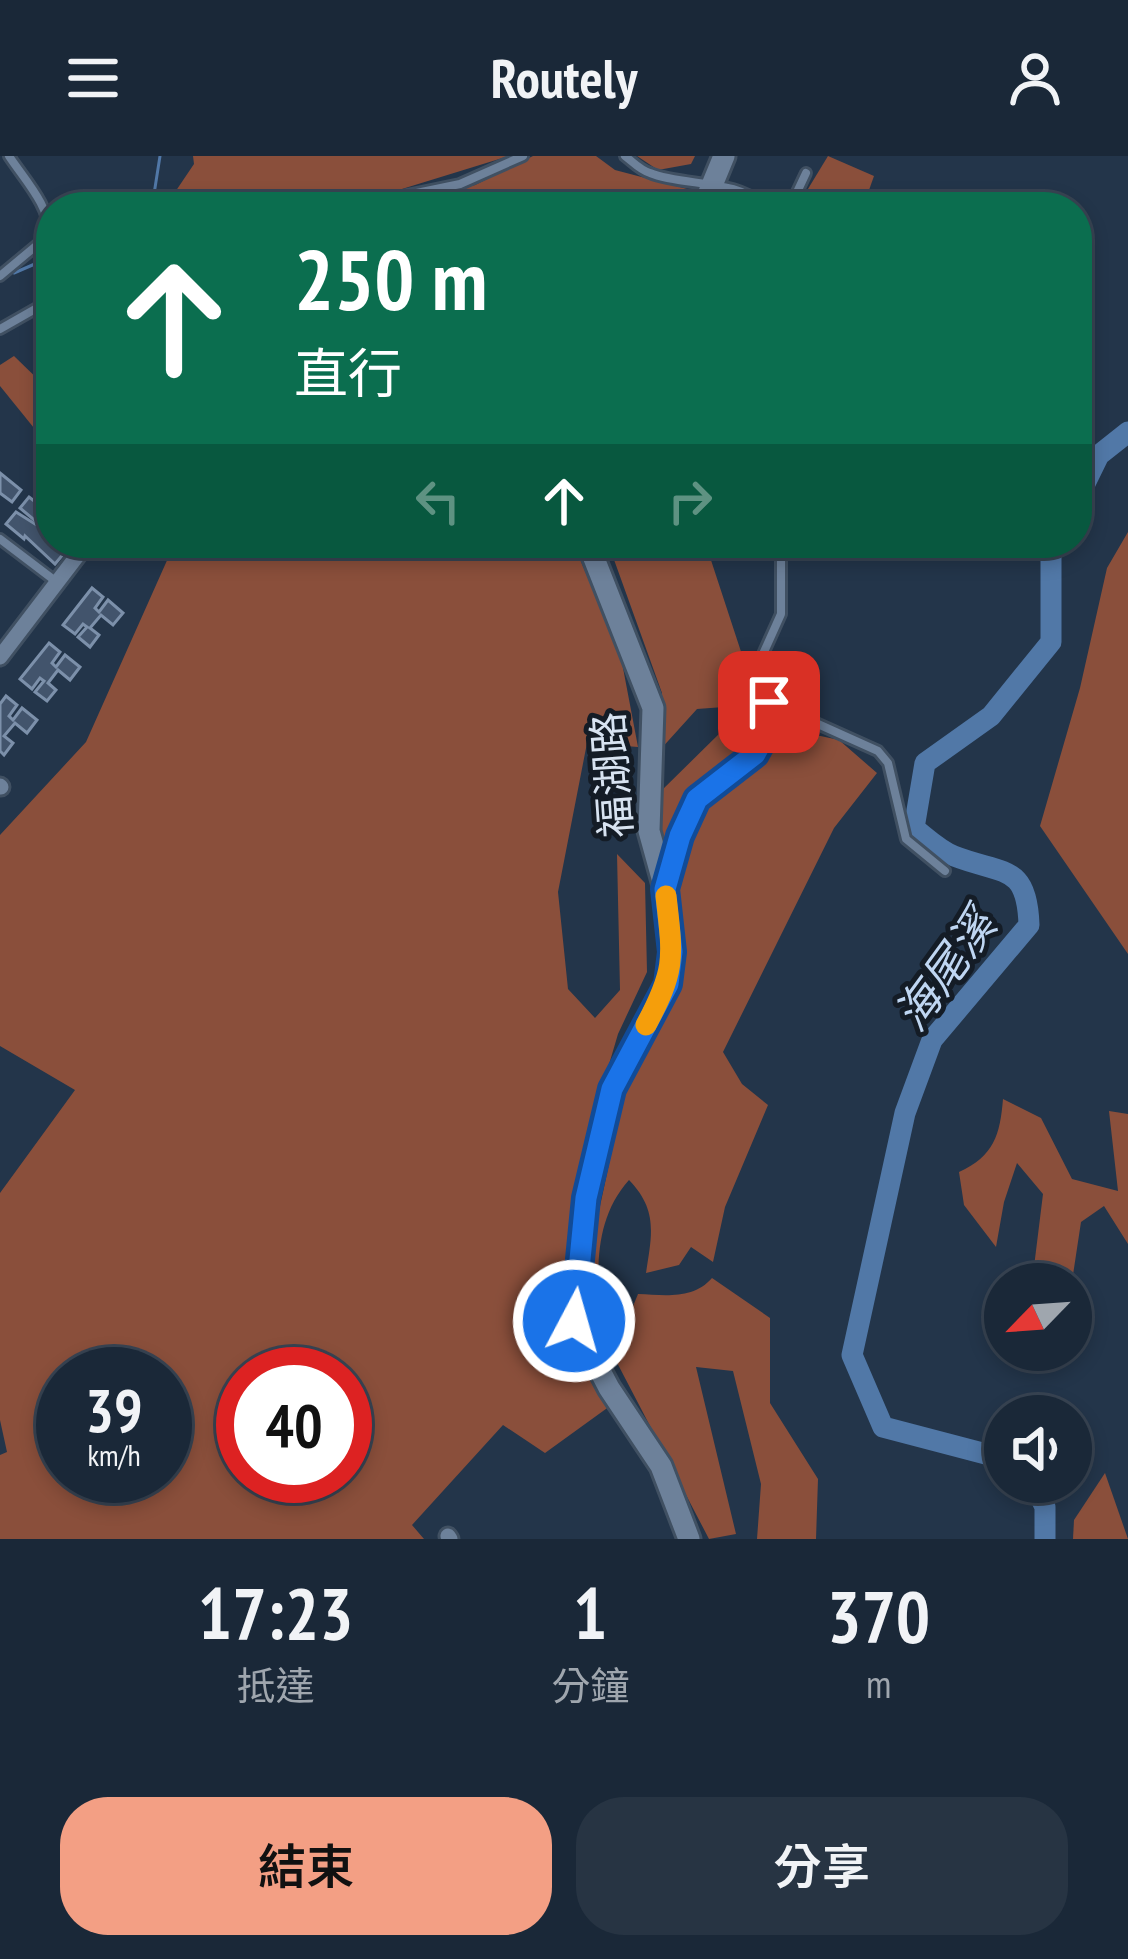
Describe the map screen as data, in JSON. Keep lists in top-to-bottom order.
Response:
{
  "streets": {
    "street": ["福湖路"]
  },
  "water": ["海尾溪"],
  "north": "bottom left",
  "page": {
    "header": "Routely",
    "turn": ["250 m", "直行"],
    "speed": "39 km/h",
    "limit": "40",
    "eta": [
      "17:23",
      "抵達",
      "1",
      "分鐘",
      "370",
      "m"
    ],
    "buttons": ["結束", "分享"]
  }
}
